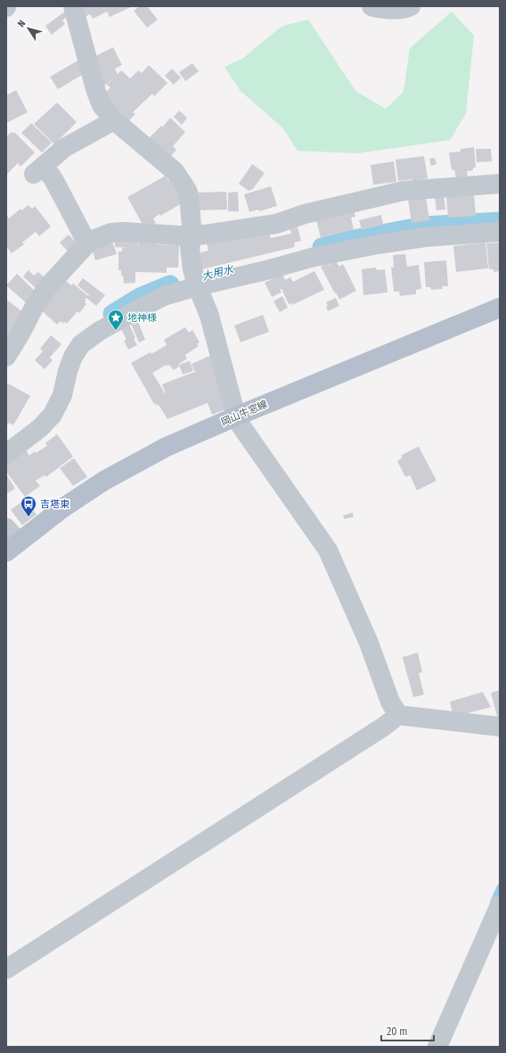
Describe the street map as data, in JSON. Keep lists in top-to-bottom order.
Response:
{
  "streets": {
    "main road": ["岡山牛窓線"]
  },
  "water": ["大用水"],
  "places": {
    "place": ["地神様"],
    "bus stop": ["吉塔東"]
  },
  "scale_bar": "20 m",
  "north": "top left"
}
